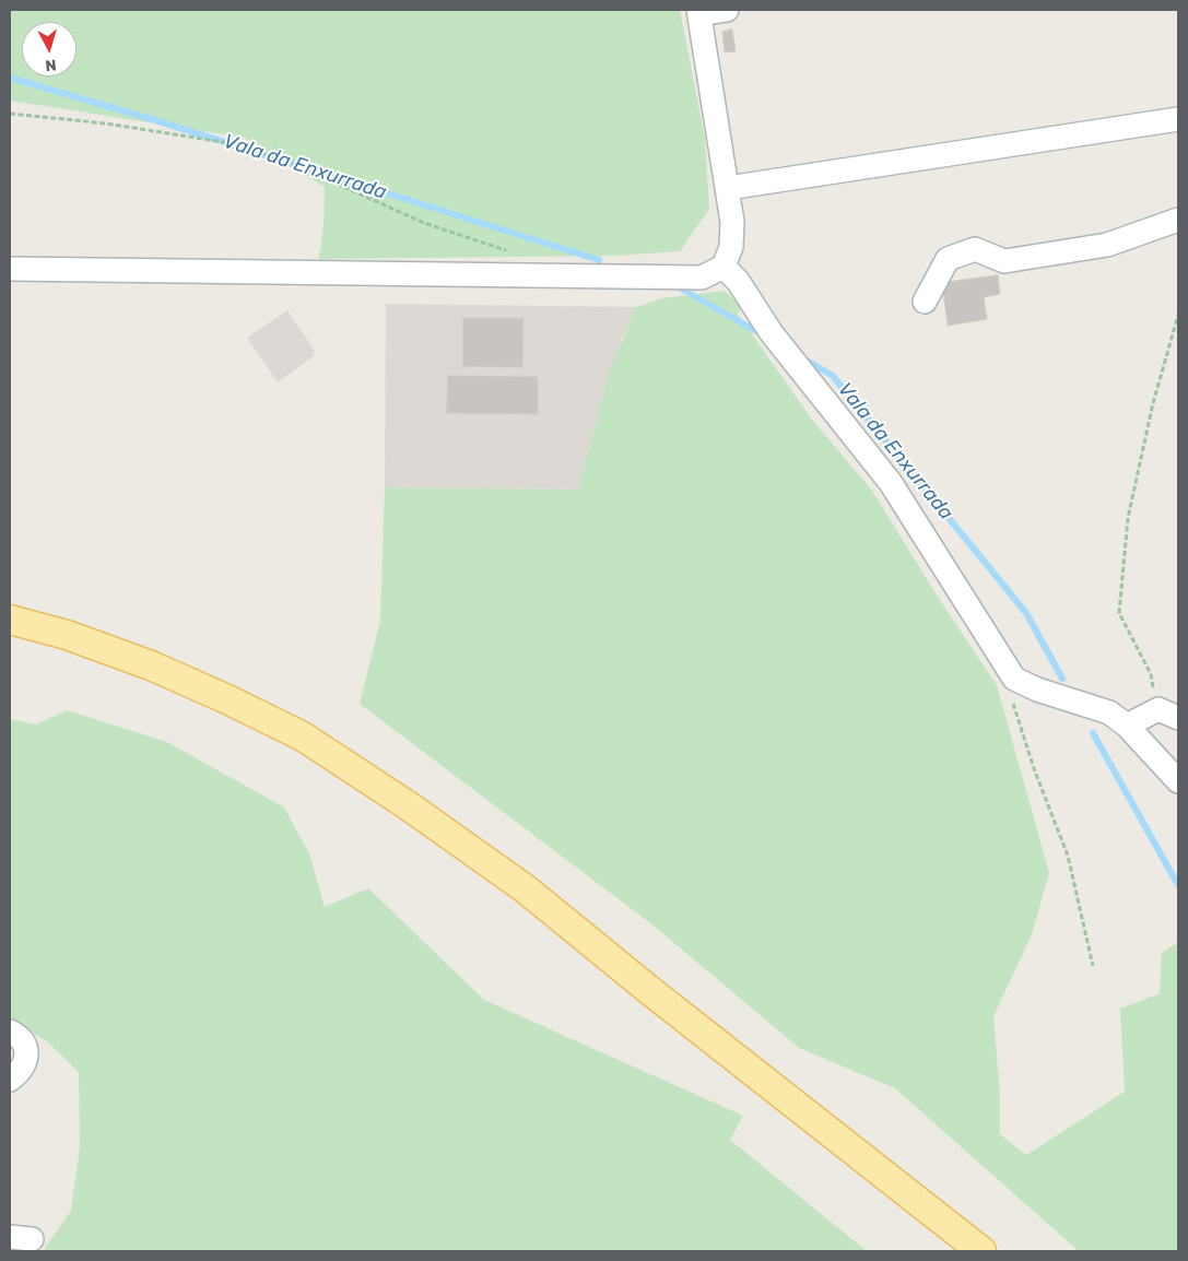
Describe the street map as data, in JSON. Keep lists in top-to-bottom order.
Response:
{
  "water": ["Vala da Enxurrada"],
  "north": "bottom"
}
